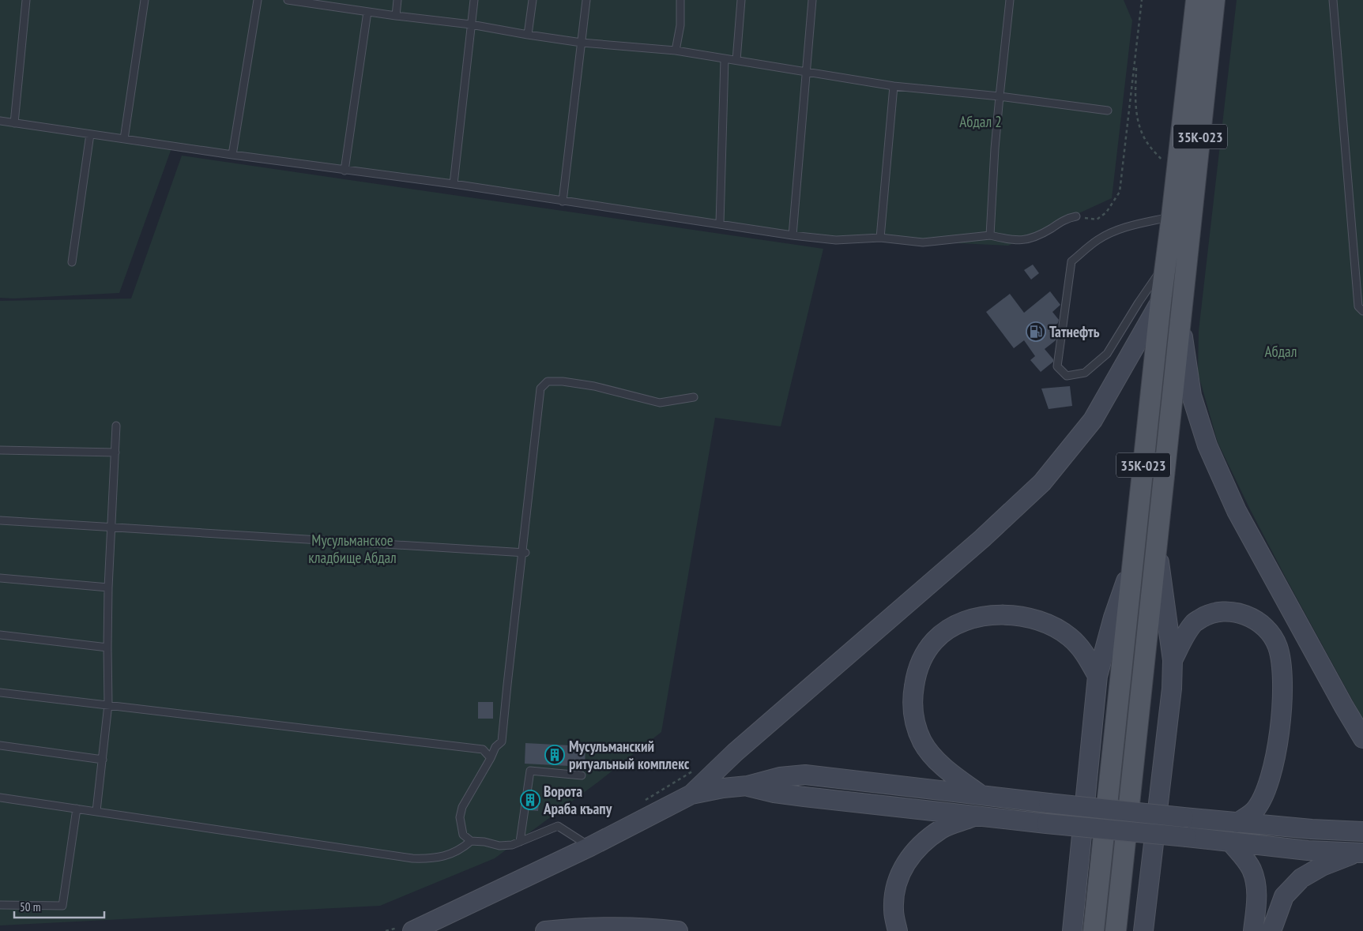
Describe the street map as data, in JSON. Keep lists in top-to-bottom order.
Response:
{
  "streets": {
    "main road": ["35К-023"]
  },
  "parks": ["Абдал 2", "Абдал", "Мусульманское кладбище Абдал"],
  "places": {
    "fuel station": ["Татнефть"],
    "building": ["Мусульманский ритуальный комплекс", "Ворота Араба къапу"]
  },
  "scale_bar": "50 m"
}
